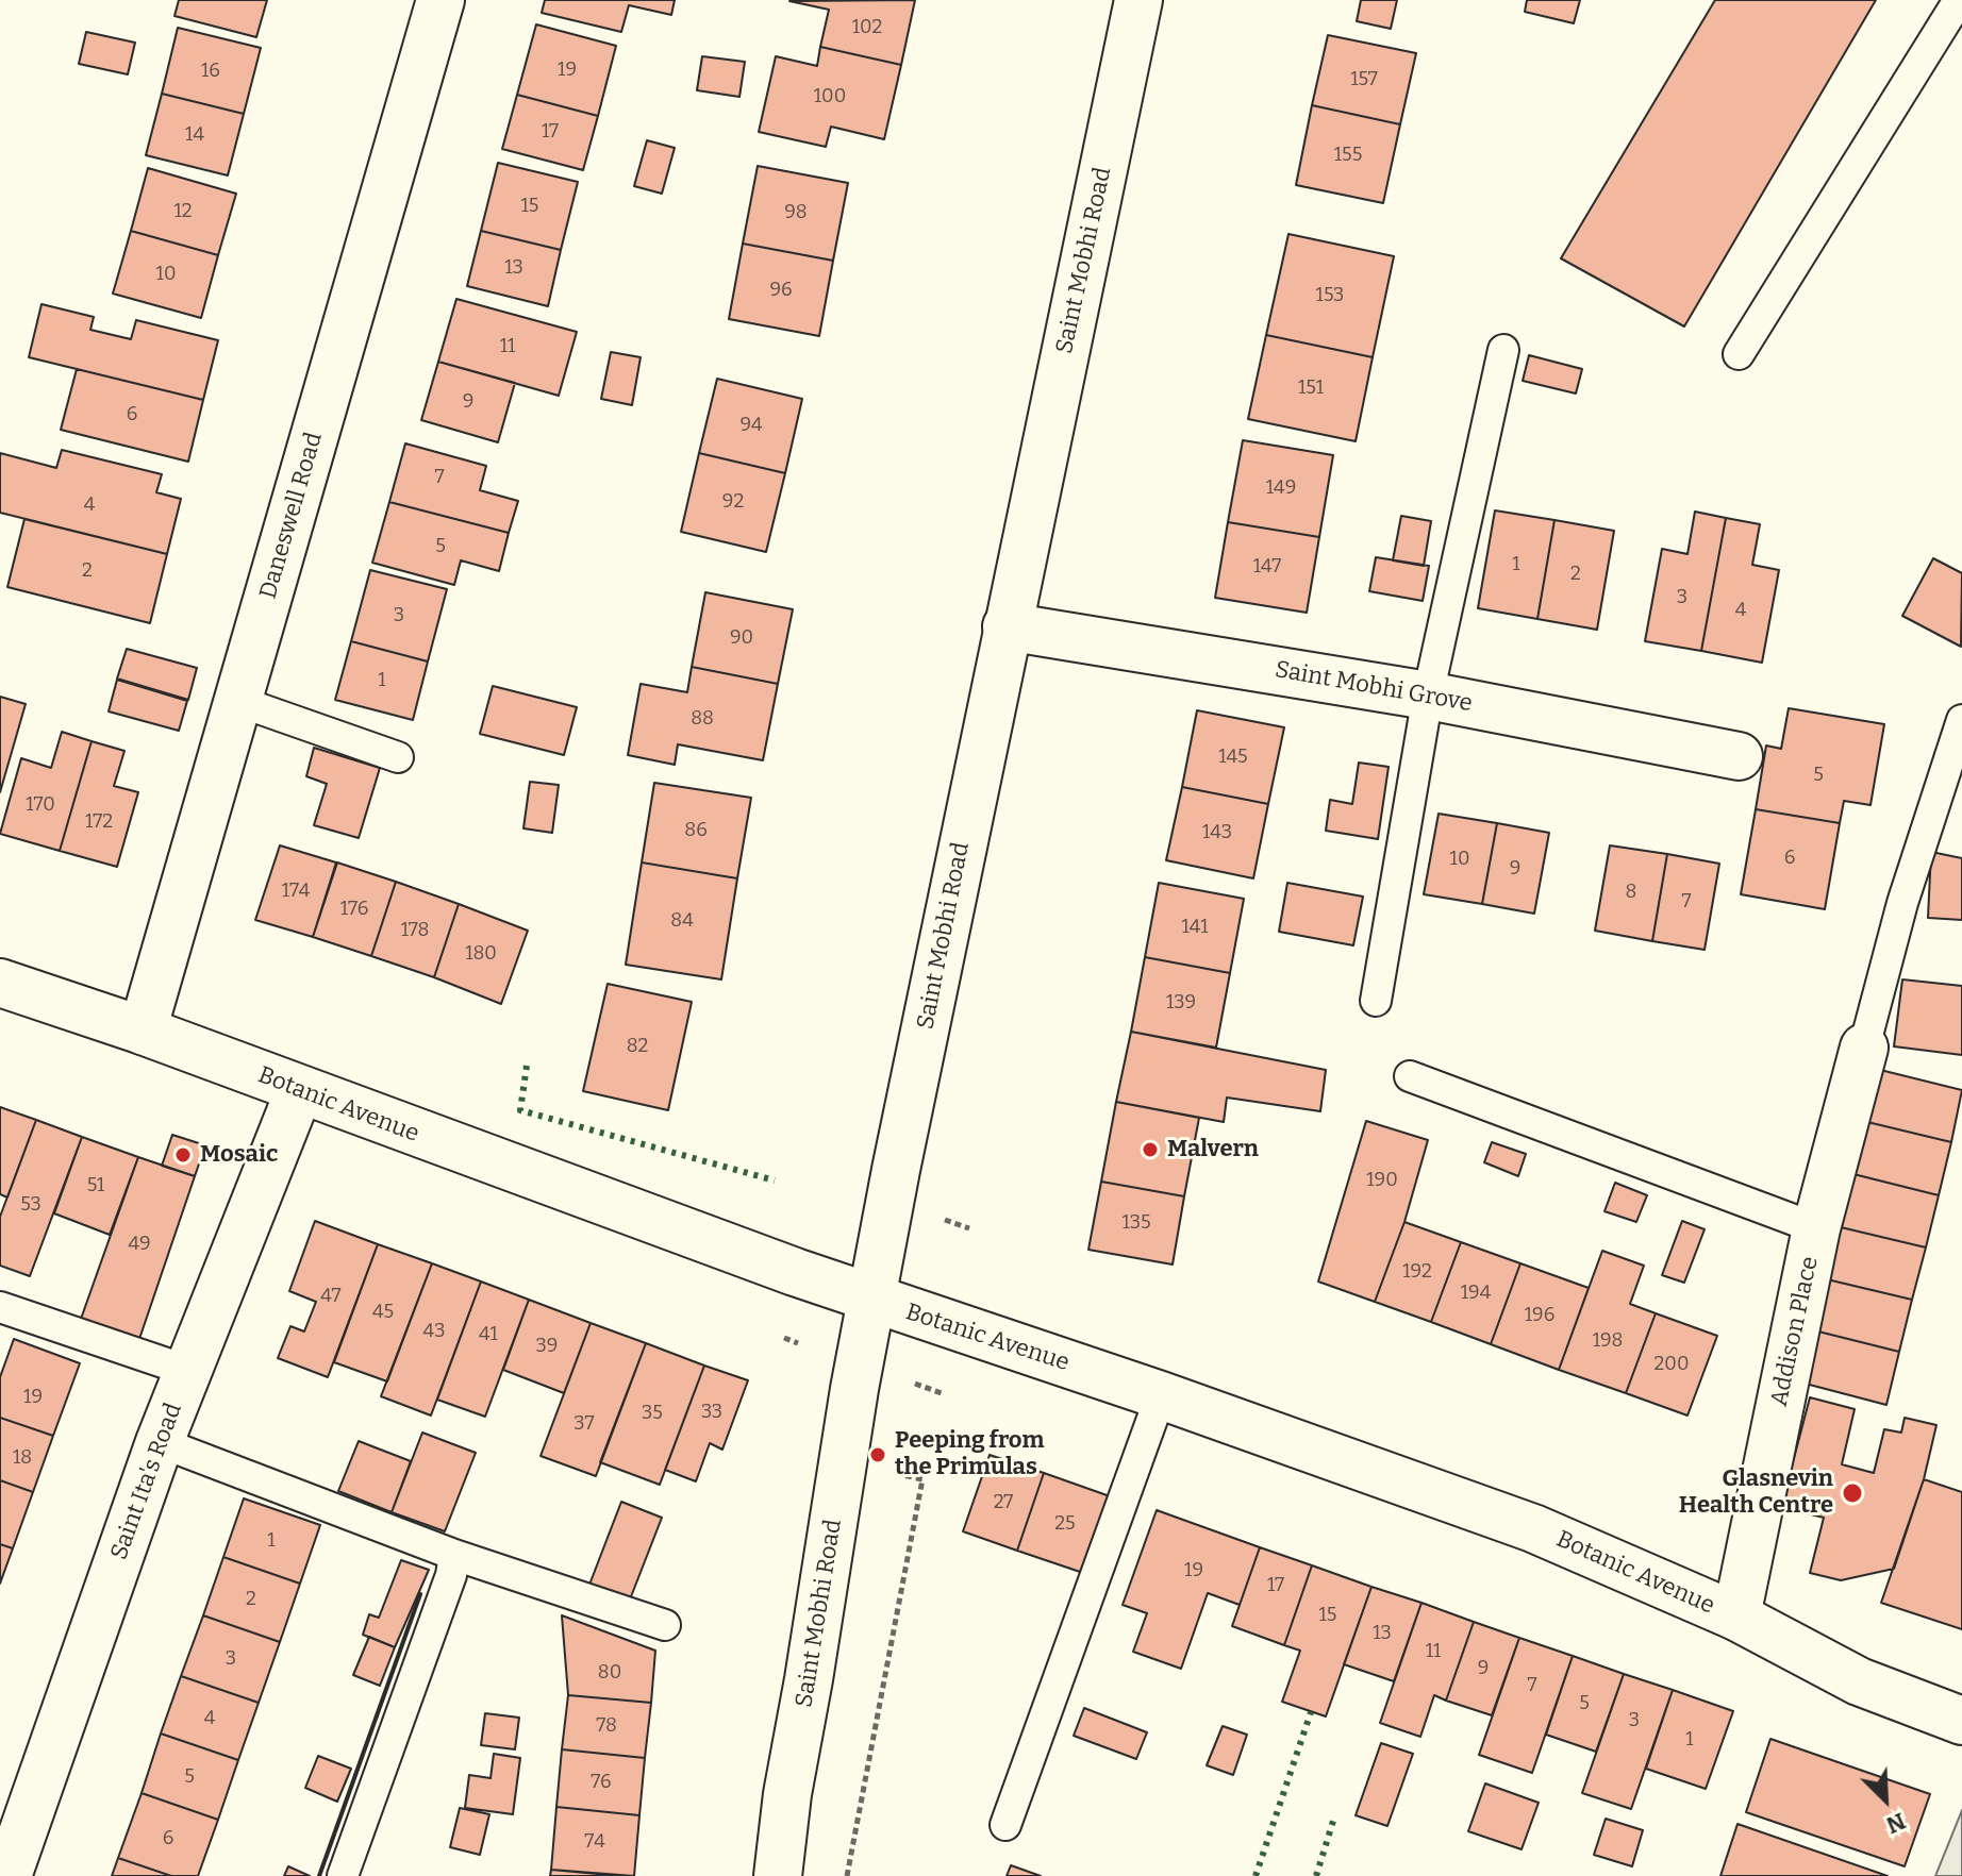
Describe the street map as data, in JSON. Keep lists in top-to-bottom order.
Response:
{
  "streets": {
    "street": [
      "Saint Mobhi Road",
      "Daneswell Road",
      "Saint Mobhi Grove",
      "Botanic Avenue",
      "Addison Place",
      "Saint Ita's Road"
    ]
  },
  "crossings": [
    ["Saint Mobhi Road", "Saint Mobhi Grove"],
    ["Saint Mobhi Road", "Botanic Avenue"],
    ["Daneswell Road", "Botanic Avenue"],
    ["Botanic Avenue", "Addison Place"],
    ["Botanic Avenue", "Saint Ita's Road"]
  ],
  "places": [
    "Malvern",
    "Mosaic",
    "Peeping from the Primulas",
    "Glasnevin Health Centre"
  ],
  "house_numbers": [
    "102",
    "19",
    "16",
    "157",
    "100",
    "17",
    "14",
    "155",
    "15",
    "12",
    "98",
    "13",
    "10",
    "96",
    "153",
    "11",
    "151",
    "9",
    "6",
    "94",
    "7",
    "149",
    "92",
    "4",
    "5",
    "1",
    "147",
    "2",
    "2",
    "3",
    "4",
    "3",
    "90",
    "1",
    "88",
    "145",
    "5",
    "170",
    "172",
    "86",
    "143",
    "6",
    "10",
    "9",
    "174",
    "8",
    "7",
    "176",
    "84",
    "141",
    "178",
    "180",
    "139",
    "82",
    "190",
    "51",
    "53",
    "135",
    "49",
    "192",
    "194",
    "47",
    "45",
    "196",
    "43",
    "41",
    "198",
    "39",
    "200",
    "19",
    "33",
    "35",
    "37",
    "18",
    "27",
    "25",
    "1",
    "19",
    "17",
    "2",
    "15",
    "13",
    "11",
    "3",
    "9",
    "80",
    "7",
    "5",
    "4",
    "3",
    "78",
    "1",
    "5",
    "76",
    "6",
    "74"
  ],
  "north": "bottom right"
}
